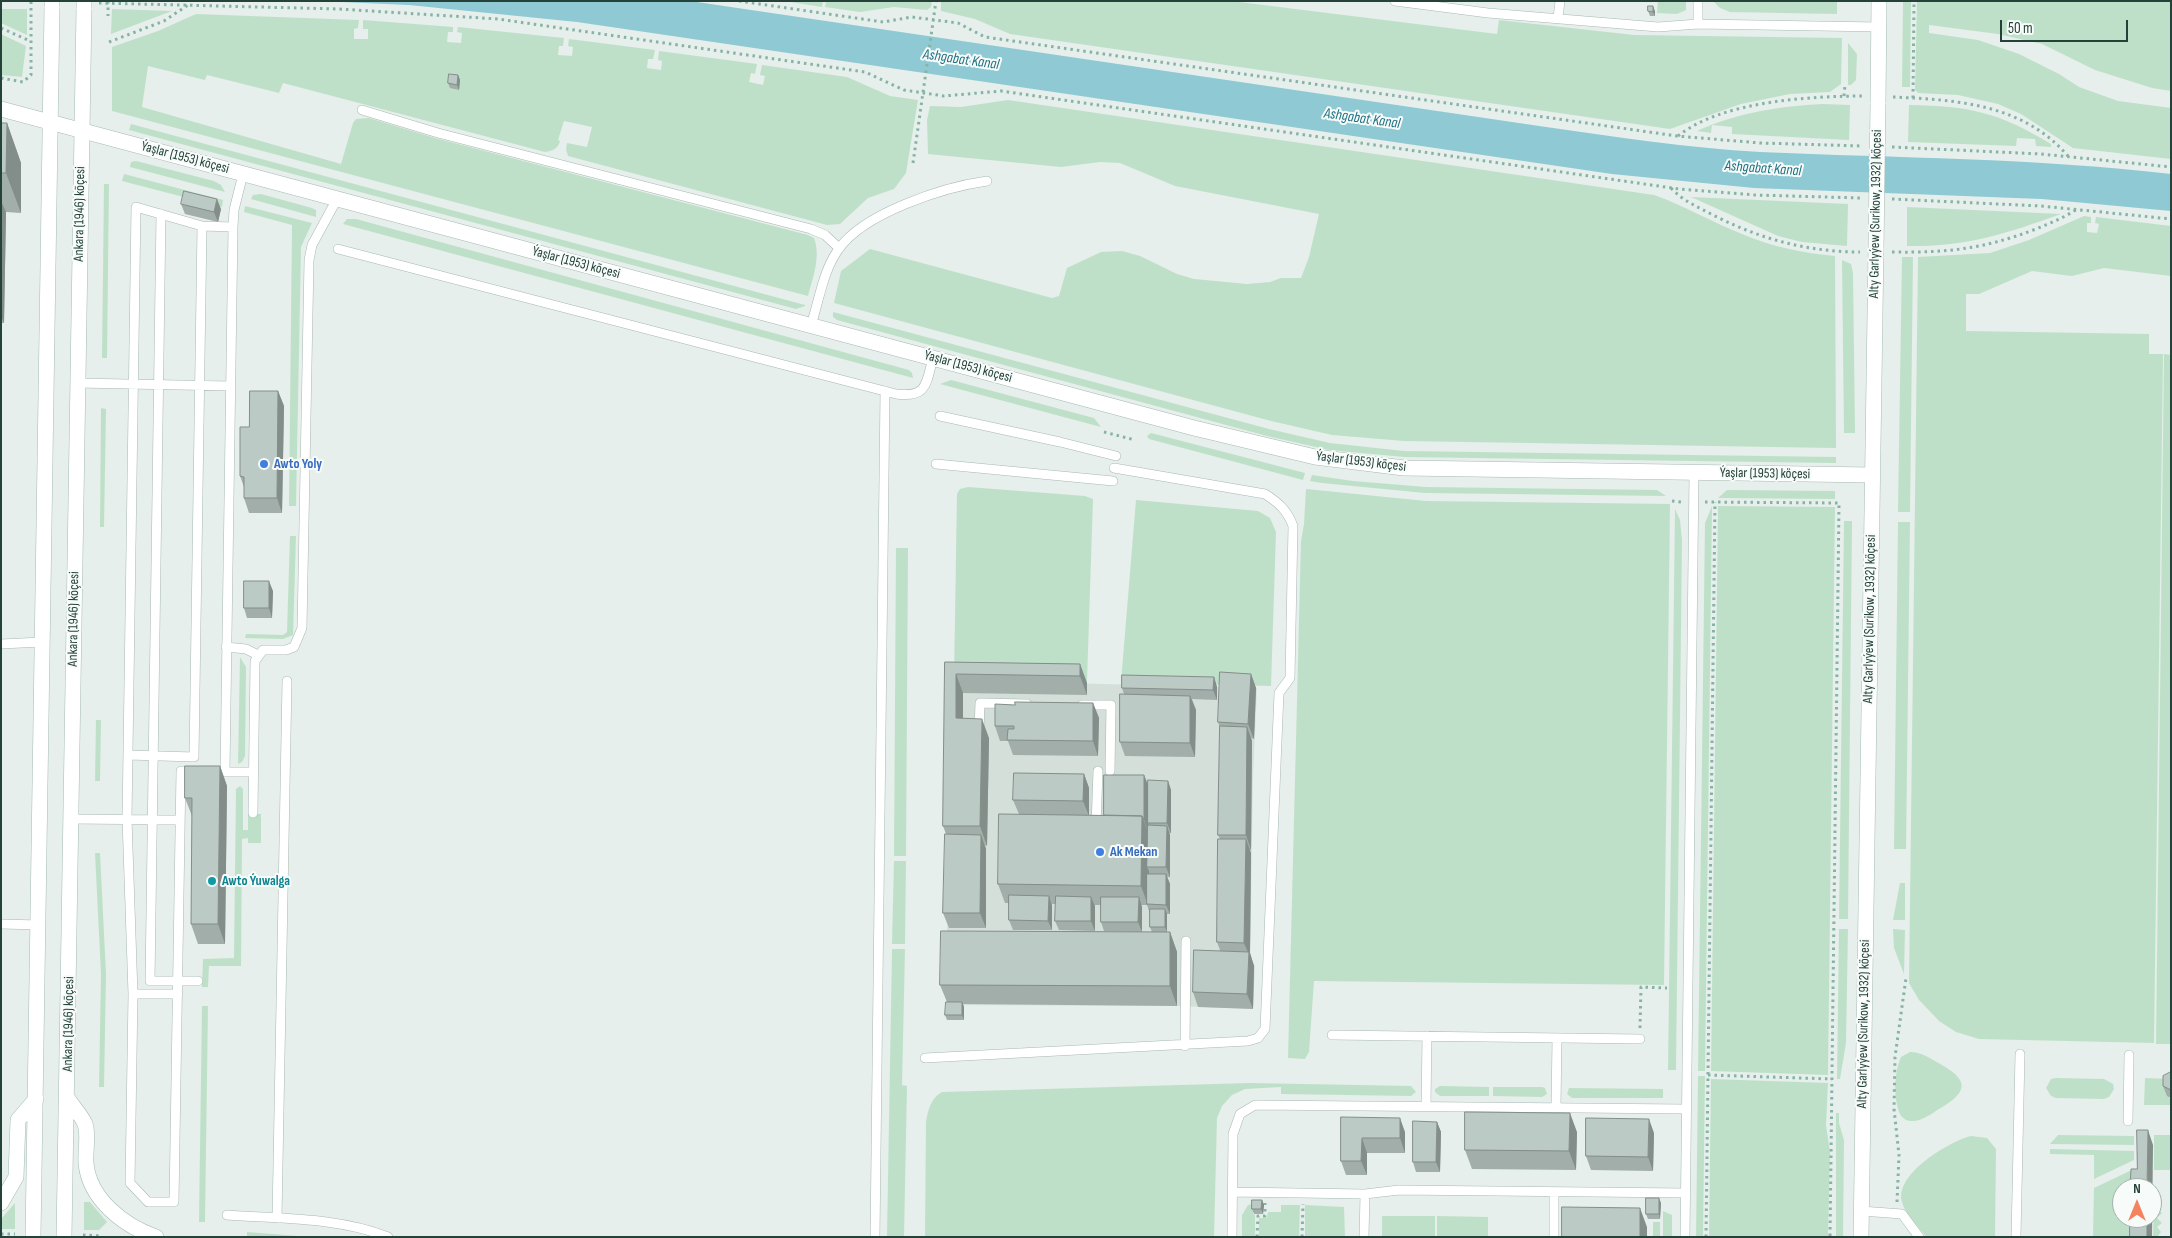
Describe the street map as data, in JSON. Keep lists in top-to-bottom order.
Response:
{
  "streets": {
    "street": ["Ýaşlar (1953) köçesi", "Ankara (1946) köçesi", "Alty Garlyýew (Surikow, 1932) köçesi"]
  },
  "crossings": [
    ["Ýaşlar (1953) köçesi", "Ankara (1946) köçesi"],
    ["Ýaşlar (1953) köçesi", "Alty Garlyýew (Surikow, 1932) köçesi"]
  ],
  "water": ["Ashgabat Kanal"],
  "places": ["Awto Yoly", "Ak Mekan", "Awto Ýuwalga"],
  "scale_bar": "50 m",
  "north": "top"
}
